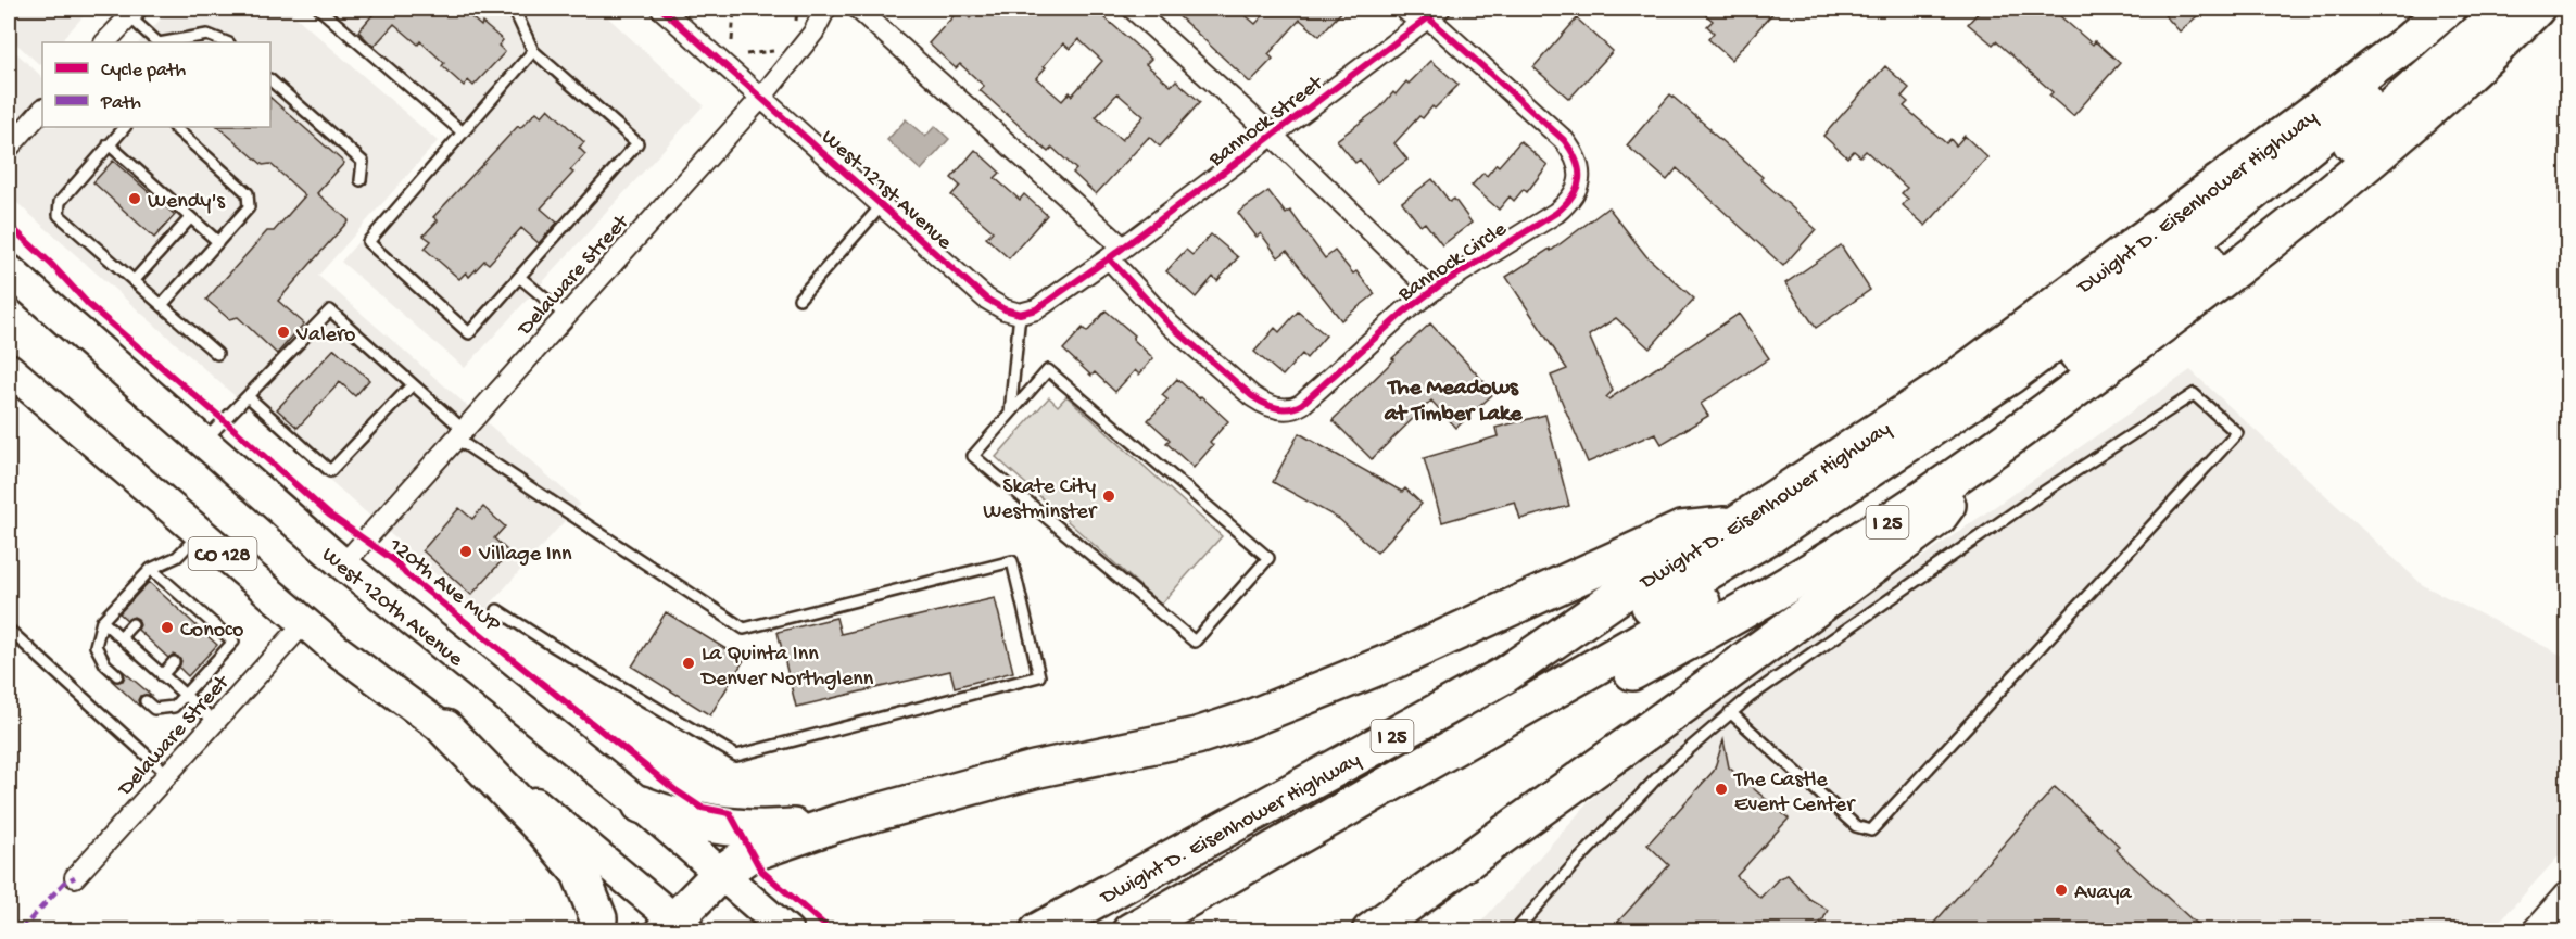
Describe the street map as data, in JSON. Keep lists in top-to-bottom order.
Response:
{
  "streets": {
    "highway": ["Dwight D. Eisenhower Highway", "I 25"],
    "main road": ["CO 128", "West 120th Avenue"],
    "street": [
      "Bannock Street",
      "West 121st Avenue",
      "Bannock Circle",
      "Delaware Street"
    ],
    "cycle path": ["120th Ave MUP"]
  },
  "crossings": [
    ["Bannock Street", "Bannock Circle"],
    ["West 121st Avenue", "Delaware Street"],
    ["Delaware Street", "CO 128"],
    ["Delaware Street", "West 120th Avenue"]
  ],
  "districts": ["The Meadows at Timber Lake"],
  "places": [
    "Wendy's",
    "Valero",
    "Skate City Westminster",
    "Village Inn",
    "Conoco",
    "La Quinta Inn Denver Northglenn",
    "The Castle Event Center",
    "Avaya"
  ],
  "legend": ["Cycle path", "Path"]
}
